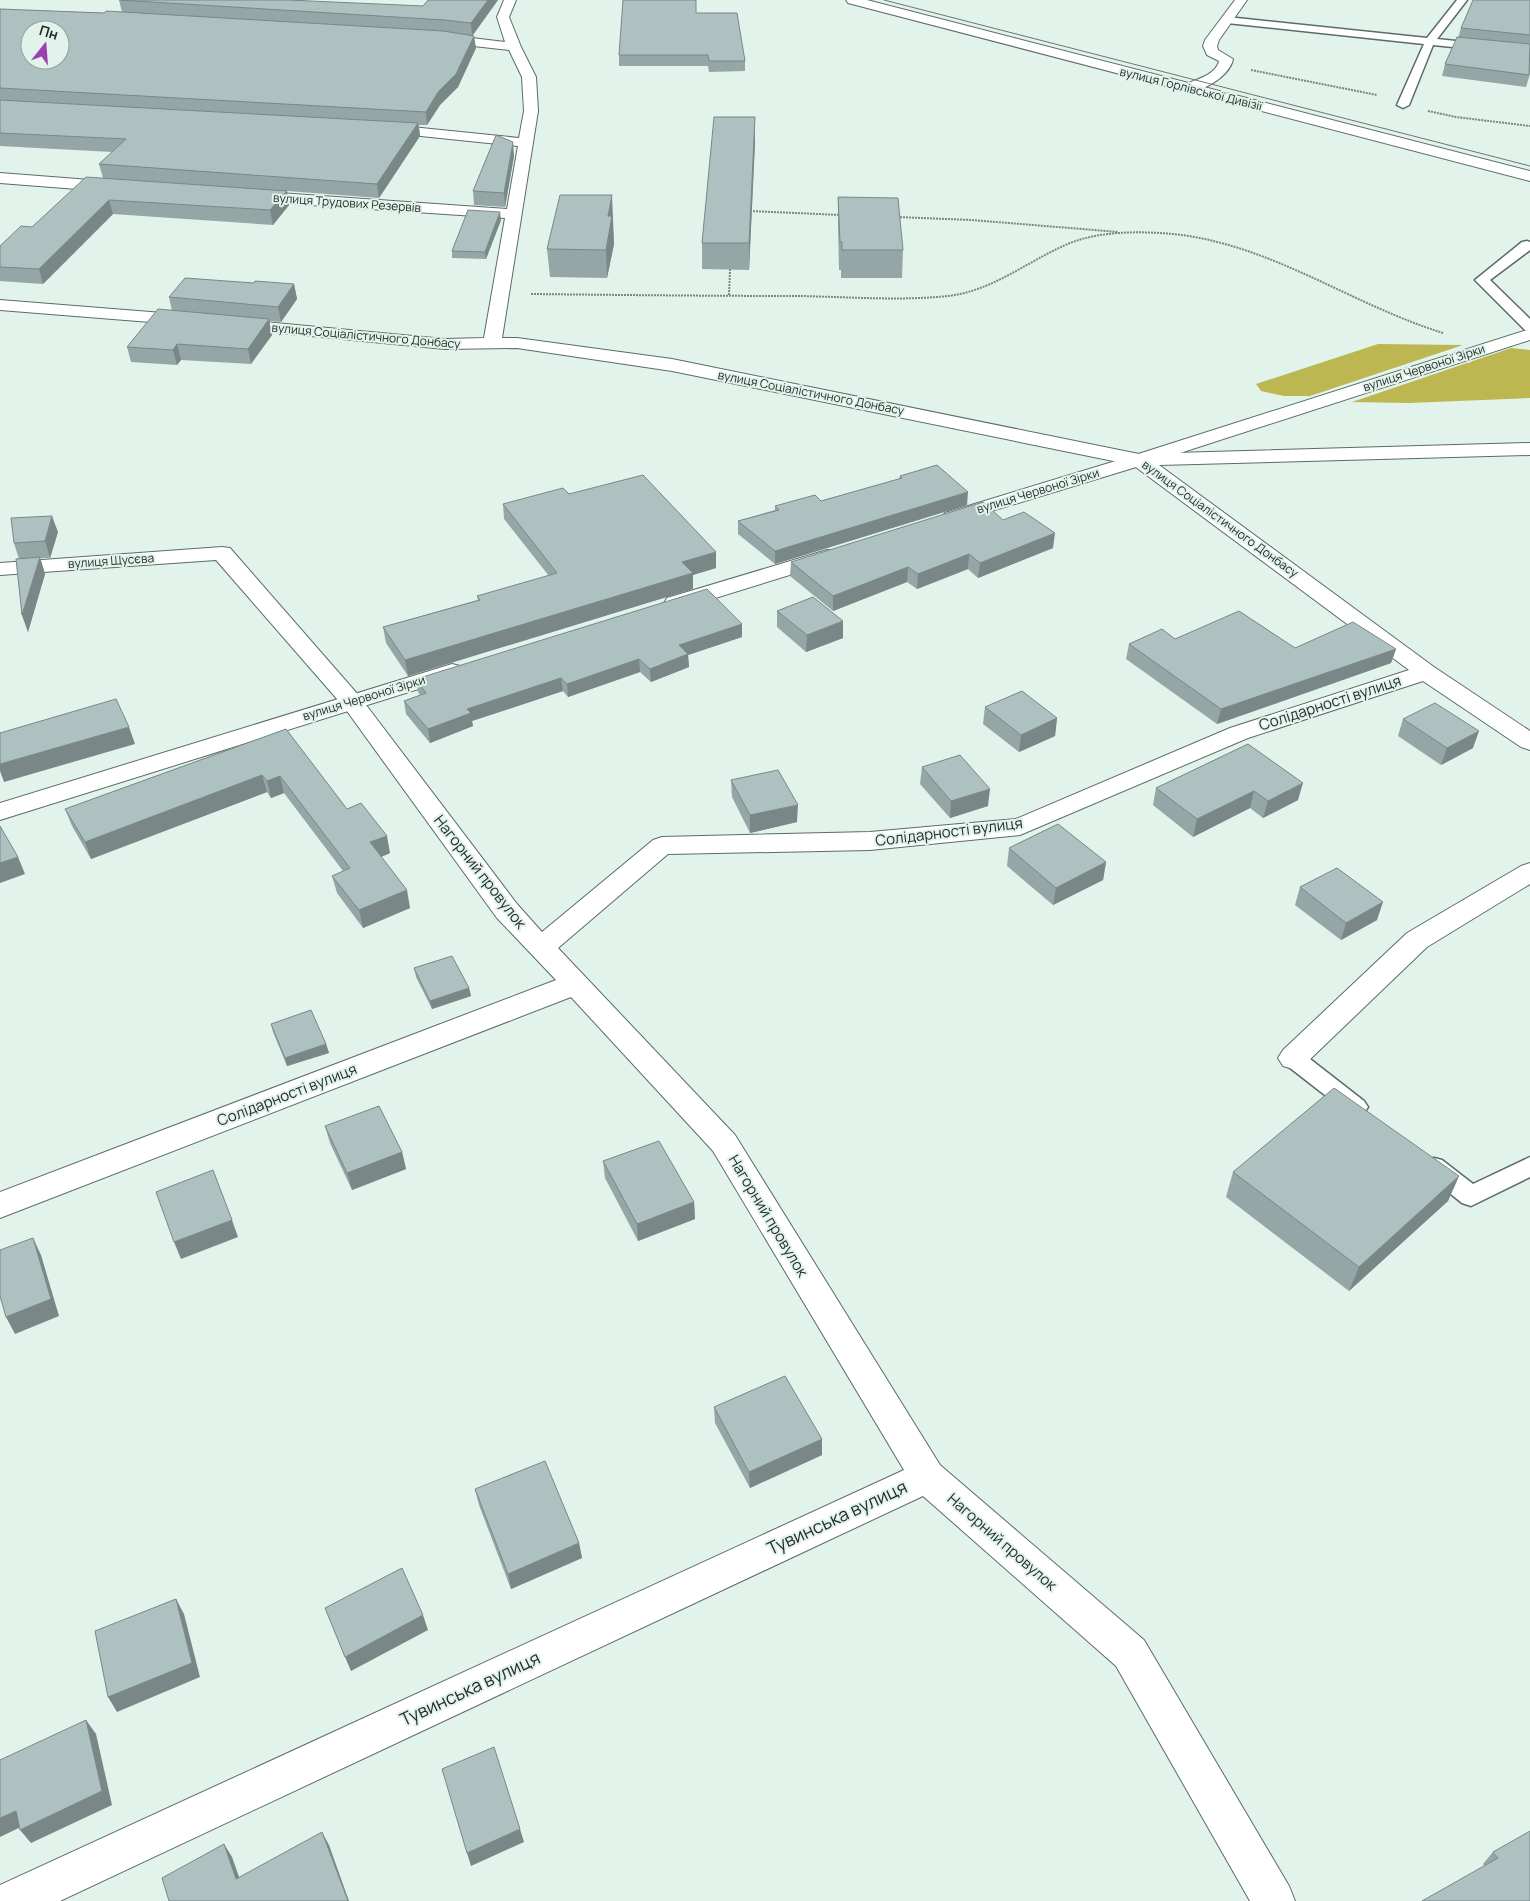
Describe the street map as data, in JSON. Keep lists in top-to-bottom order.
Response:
{
  "streets": {
    "street": [
      "вулиця Горлівської Дивізії",
      "вулиця Трудових Резервів",
      "вулиця Соціалістичного Донбасу",
      "вулиця Червоної Зірки",
      "вулиця Щусєва",
      "Солідарності вулиця",
      "Нагорний провулок",
      "Тувинська вулиця"
    ]
  },
  "crossings": [
    ["вулиця Соціалістичного Донбасу", "вулиця Червоної Зірки"],
    ["вулиця Соціалістичного Донбасу", "Солідарності вулиця"],
    ["вулиця Червоної Зірки", "Нагорний провулок"],
    ["вулиця Щусєва", "Нагорний провулок"],
    ["Солідарності вулиця", "Нагорний провулок"],
    ["Нагорний провулок", "Тувинська вулиця"]
  ],
  "north": "top"
}
